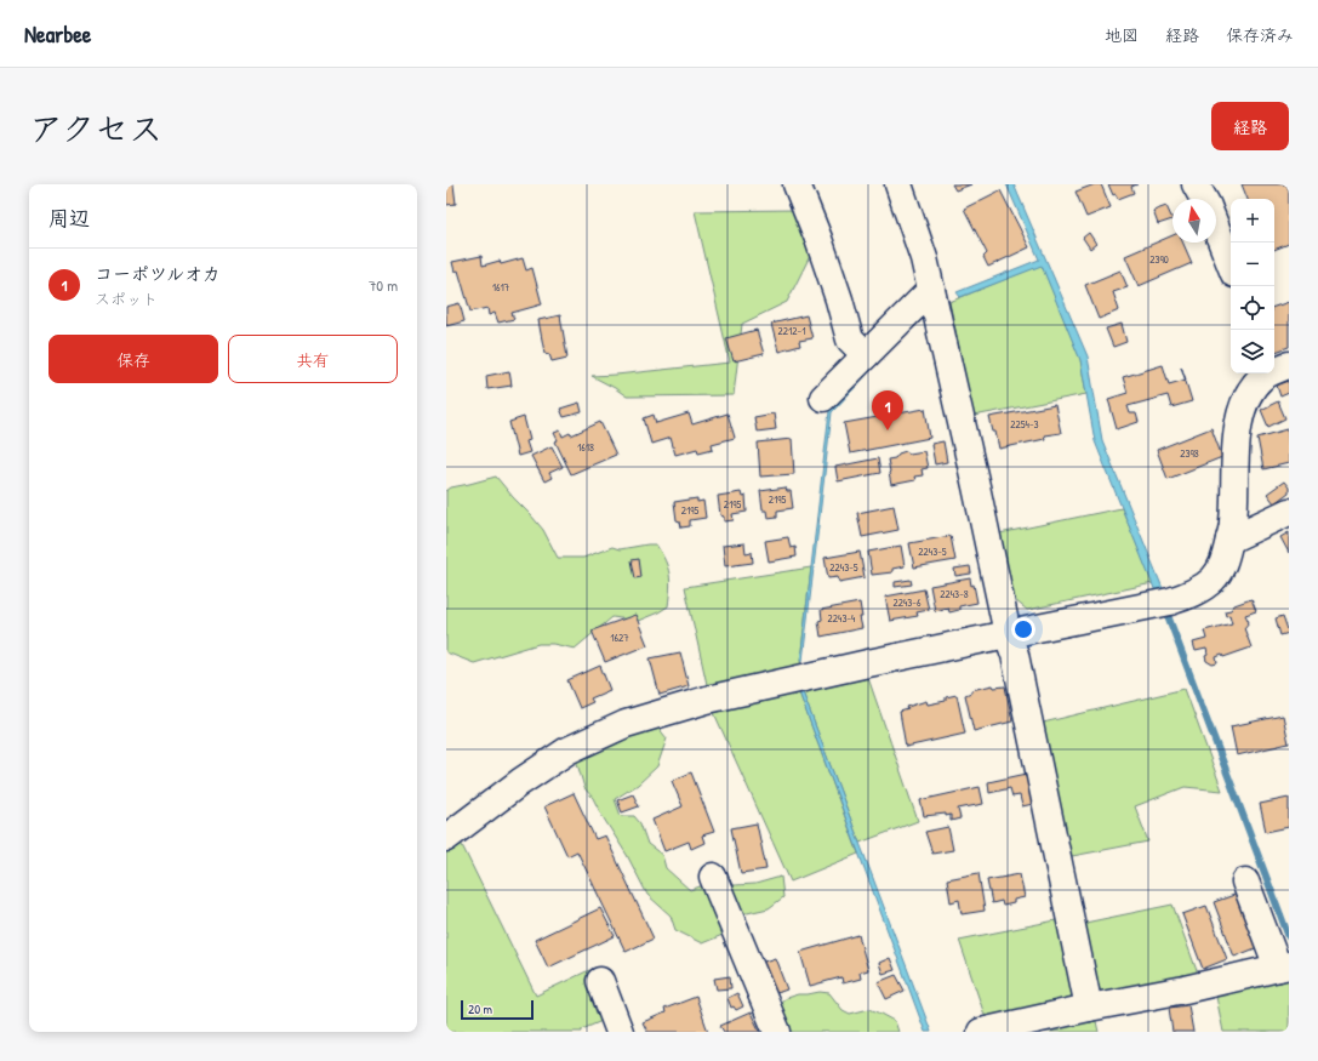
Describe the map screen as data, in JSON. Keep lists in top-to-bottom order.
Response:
{
  "house_numbers": [
    "2390",
    "1617",
    "2212-1",
    "2254-3",
    "1618",
    "2398",
    "2195",
    "2195",
    "2195",
    "2243-5",
    "2243-5",
    "2243-8",
    "2243-6",
    "2243-4",
    "1627"
  ],
  "scale_bar": "20 m",
  "north": "top",
  "page": {
    "header": "Nearbee",
    "nav": ["地図", "経路", "保存済み"],
    "title": "アクセス",
    "buttons": [
      "経路",
      ["保存", "共有"]
    ],
    "heading": "周辺",
    "map_buttons": ["+", "−"],
    "list": [
      {
        "mark": "1",
        "name": "コーポツルオカ",
        "note": "スポット",
        "value": "70 m"
      }
    ],
    "pins": "1",
    "scale": "20 m"
  }
}
